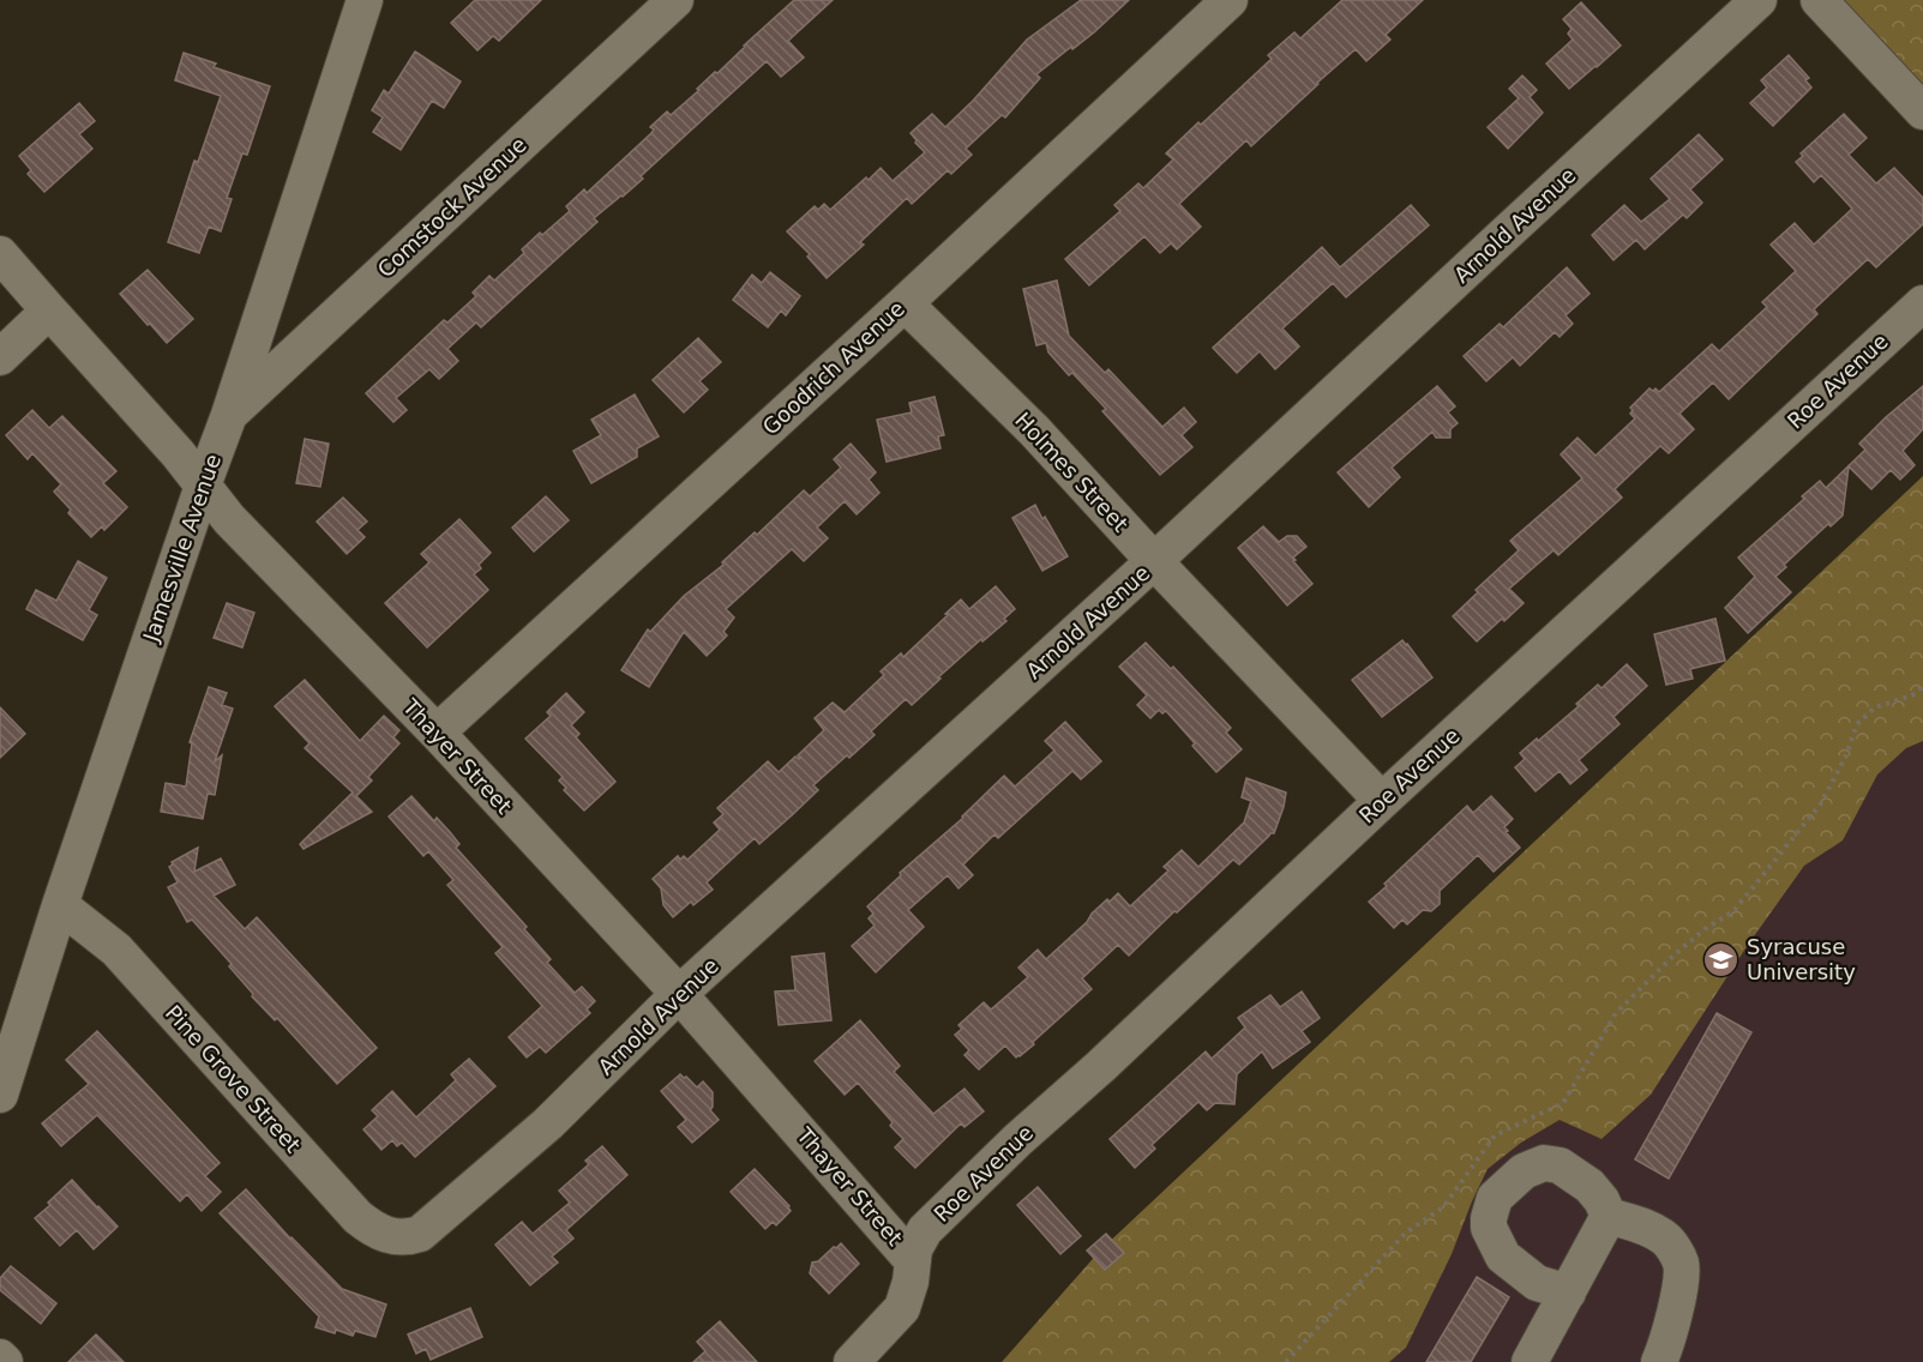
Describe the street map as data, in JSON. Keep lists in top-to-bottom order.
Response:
{
  "streets": {
    "street": [
      "Comstock Avenue",
      "Arnold Avenue",
      "Goodrich Avenue",
      "Roe Avenue",
      "Holmes Street",
      "Jamesville Avenue",
      "Thayer Street",
      "Pine Grove Street"
    ]
  },
  "crossings": [
    ["Comstock Avenue", "Jamesville Avenue"],
    ["Arnold Avenue", "Holmes Street"],
    ["Arnold Avenue", "Thayer Street"],
    ["Arnold Avenue", "Pine Grove Street"],
    ["Goodrich Avenue", "Holmes Street"],
    ["Goodrich Avenue", "Thayer Street"],
    ["Roe Avenue", "Holmes Street"],
    ["Roe Avenue", "Thayer Street"],
    ["Jamesville Avenue", "Thayer Street"],
    ["Jamesville Avenue", "Pine Grove Street"]
  ],
  "places": {
    "school or university": ["Syracuse University"]
  }
}
